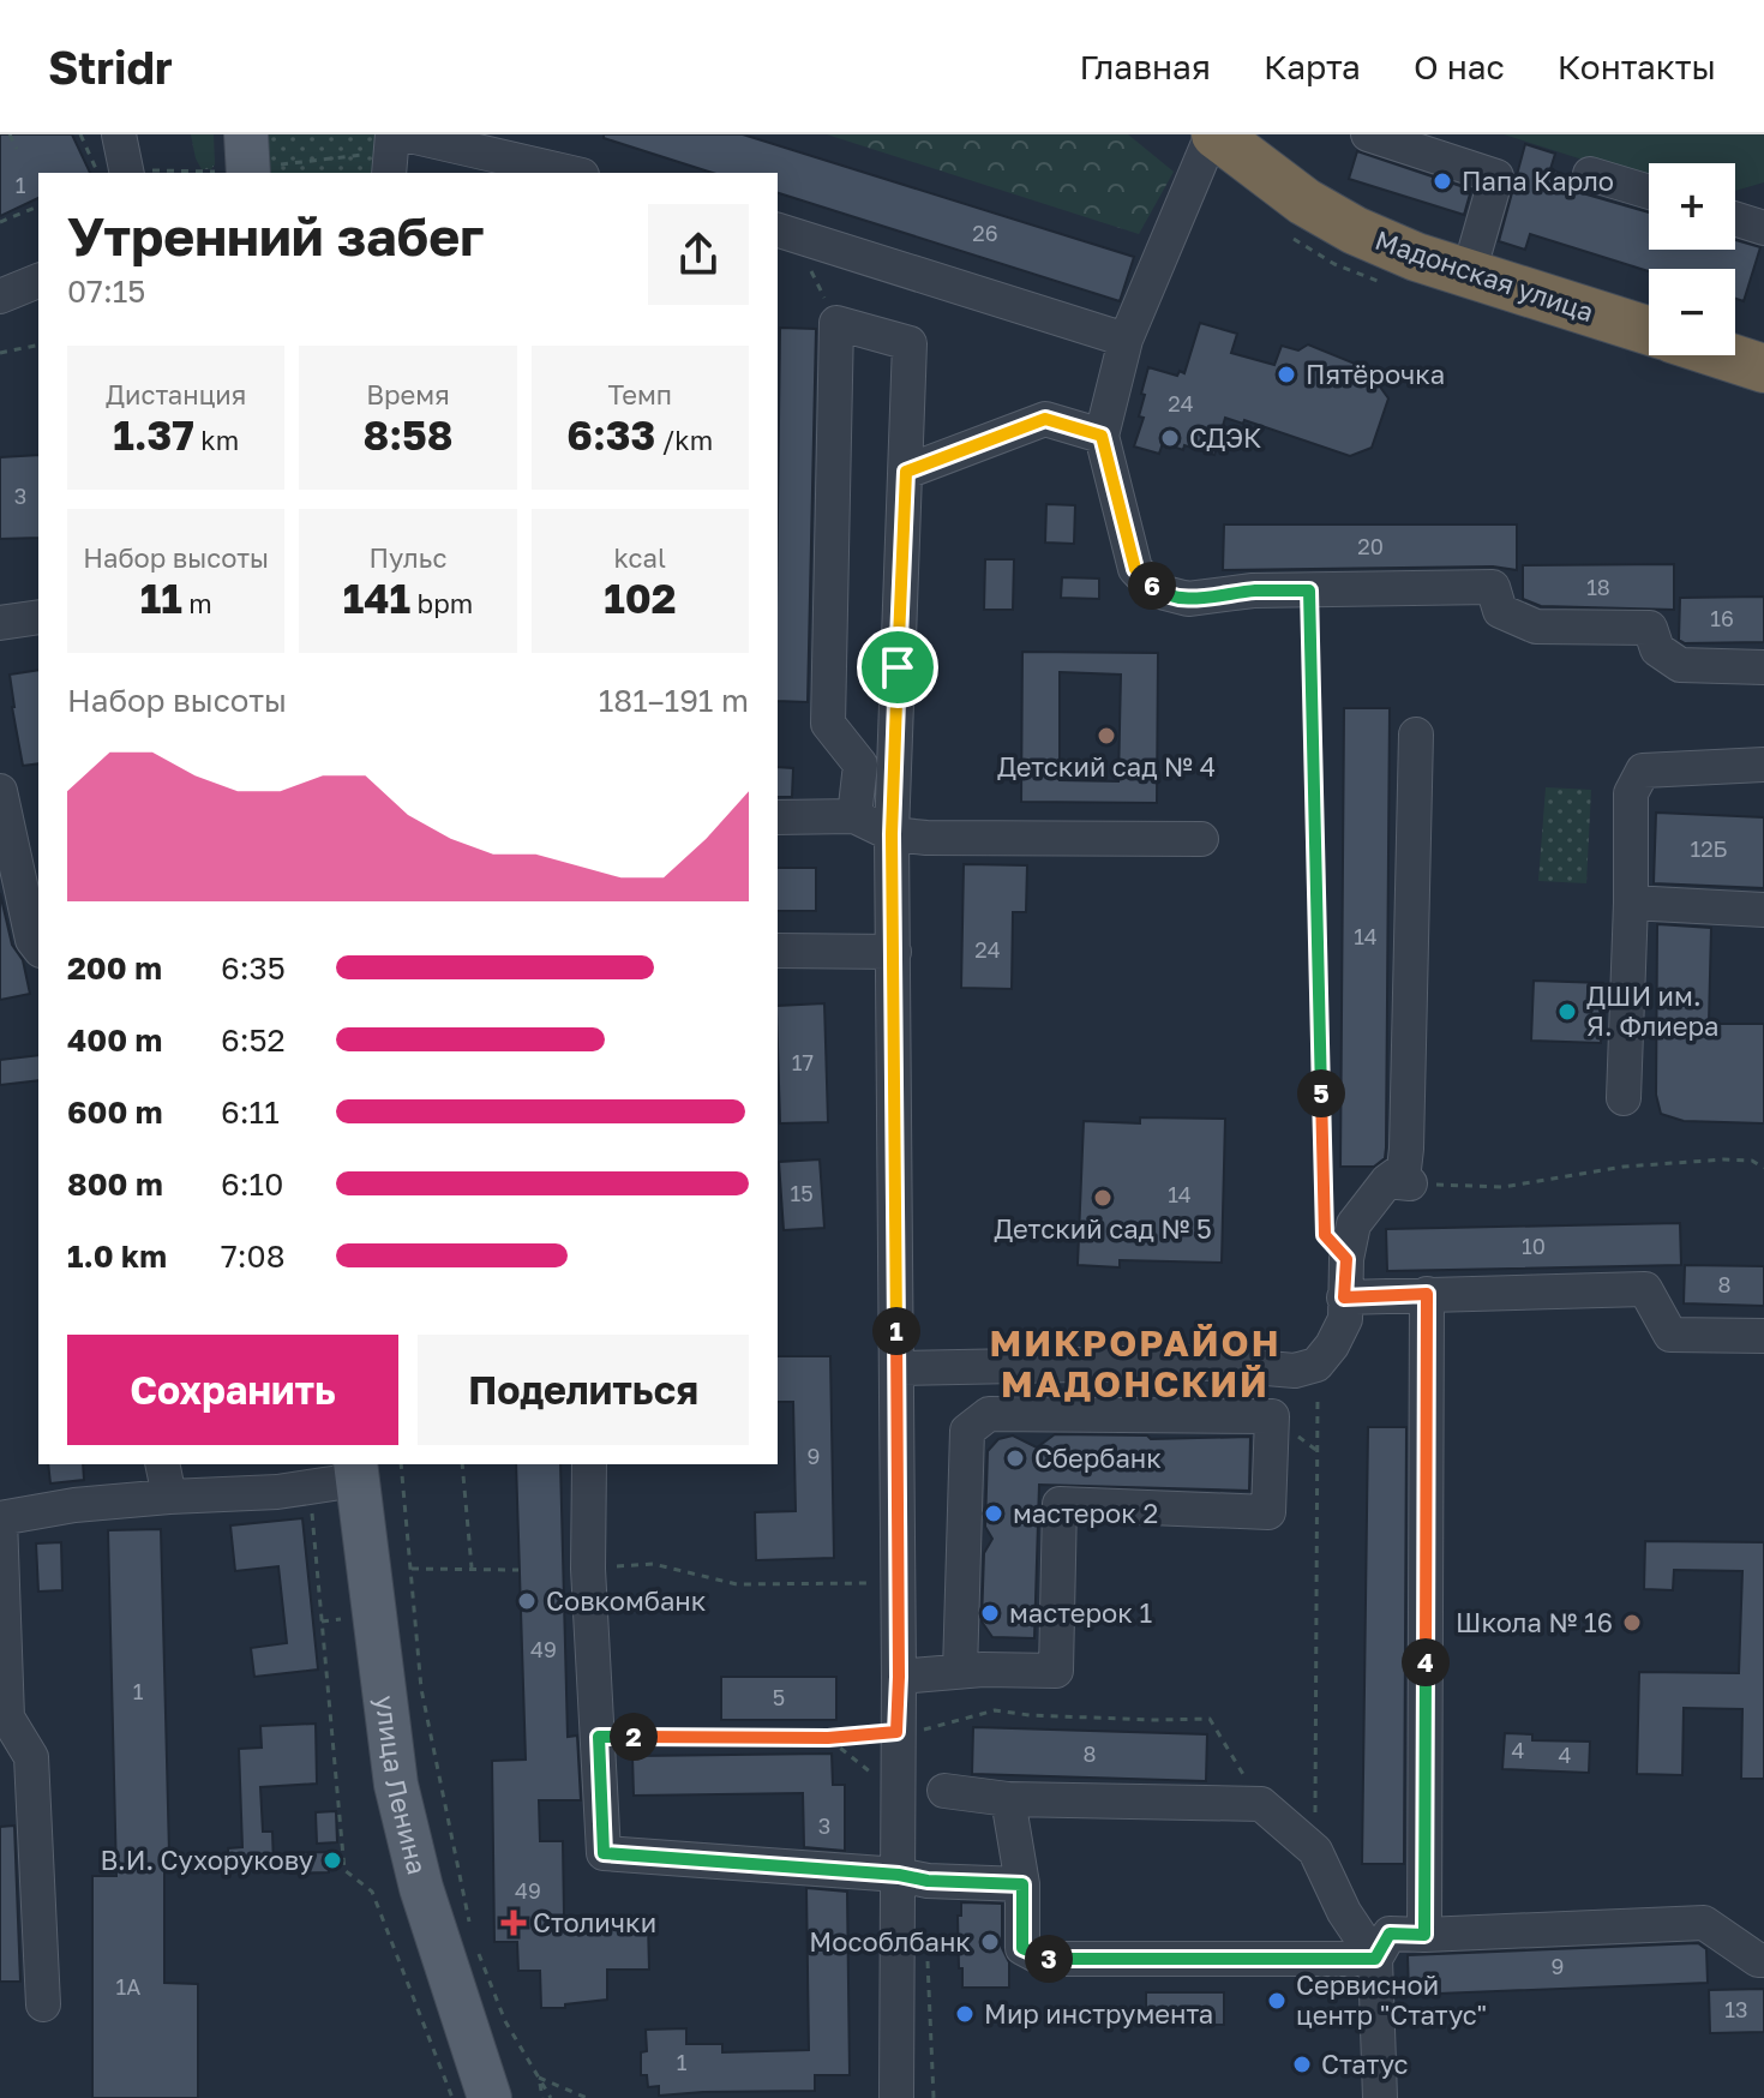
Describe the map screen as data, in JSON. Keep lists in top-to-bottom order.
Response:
{
  "streets": {
    "highway": ["Мадонская улица"],
    "main road": ["улица Ленина"]
  },
  "districts": ["МИКРОРАЙОН МАДОНСКИЙ"],
  "places": {
    "other": [
      "Папа Карло",
      "Пятёрочка",
      "СДЭК",
      "Детский сад № 4",
      "ДШИ им. Я. Флиера",
      "Детский сад № 5",
      "Сбербанк",
      "мастерок 2",
      "Совкомбанк",
      "мастерок 1",
      "Школа № 16",
      "В.И. Сухорукову",
      "Мособлбанк",
      "Сервисной центр \"Статус\"",
      "Мир инструмента",
      "Статус"
    ],
    "health": ["Столички"]
  },
  "house_numbers": [
    "1",
    "26",
    "24",
    "3",
    "20",
    "18",
    "16",
    "12Б",
    "14",
    "24",
    "17",
    "15",
    "14",
    "10",
    "8",
    "9",
    "49",
    "1",
    "5",
    "4",
    "8",
    "4",
    "3",
    "49",
    "9",
    "1А",
    "13",
    "1"
  ],
  "page": {
    "header": "Stridr",
    "nav": [
      "Главная",
      "Карта",
      "О нас",
      "Контакты"
    ],
    "map_buttons": ["+", "−"],
    "heading": ["Утренний забег", "07:15"],
    "stats": [
      ["Дистанция", "1.37 km"],
      ["Время", "8:58"],
      ["Темп", "6:33 /km"],
      ["Набор высоты", "11 m"],
      ["Пульс", "141 bpm"],
      ["kcal", "102"]
    ],
    "pins": [
      "6",
      "5",
      "1",
      "4",
      "2",
      "3"
    ],
    "chart": ["Набор высоты", "181–191 m"],
    "list": [
      {
        "name": "200 m",
        "note": "6:35"
      },
      {
        "name": "400 m",
        "note": "6:52"
      },
      {
        "name": "600 m",
        "note": "6:11"
      },
      {
        "name": "800 m",
        "note": "6:10"
      },
      {
        "name": "1.0 km",
        "note": "7:08"
      }
    ],
    "buttons": ["Сохранить", "Поделиться"]
  }
}
